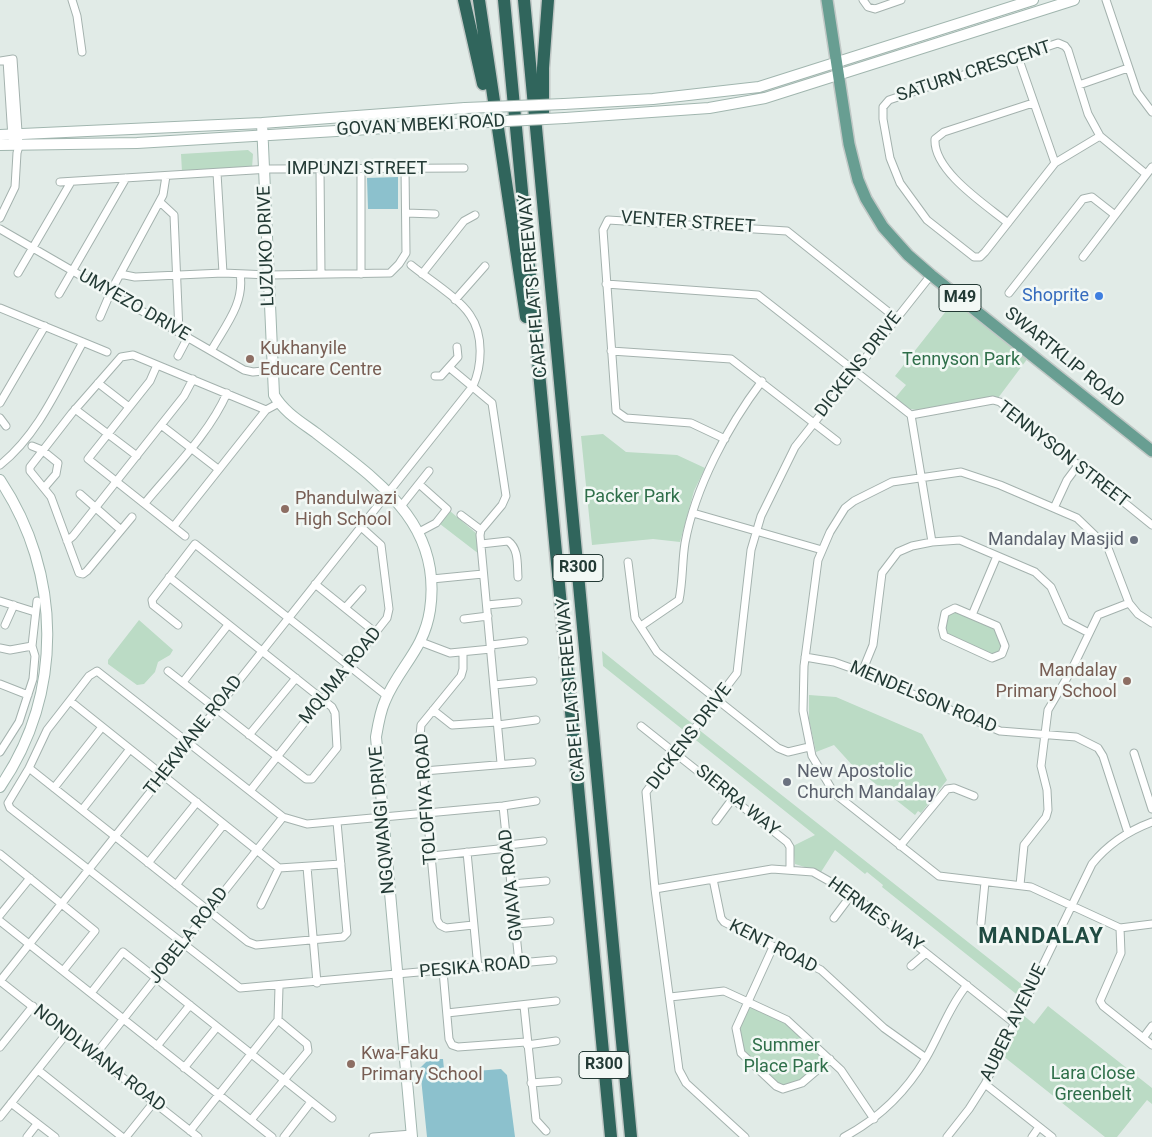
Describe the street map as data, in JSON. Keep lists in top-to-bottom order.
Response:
{
  "streets": {
    "highway": ["CAPE FLATS FREEWAY", "R300"],
    "main road": [
      "GOVAN MBEKI ROAD",
      "LUZUKO DRIVE",
      "M49",
      "SWARTKLIP ROAD",
      "NGQWANGI DRIVE"
    ],
    "street": [
      "SATURN CRESCENT",
      "IMPUNZI STREET",
      "VENTER STREET",
      "UMYEZO DRIVE",
      "DICKENS DRIVE",
      "TENNYSON STREET",
      "MQUMA ROAD",
      "MENDELSON ROAD",
      "THEKWANE ROAD",
      "TOLOFIYA ROAD",
      "SIERRA WAY",
      "GWAVA ROAD",
      "HERMES WAY",
      "JOBELA ROAD",
      "KENT ROAD",
      "PESIKA ROAD",
      "AUBER AVENUE",
      "NONDLWANA ROAD"
    ]
  },
  "crossings": [
    ["GOVAN MBEKI ROAD", "LUZUKO DRIVE"],
    ["GOVAN MBEKI ROAD", "M49"],
    ["GOVAN MBEKI ROAD", "SWARTKLIP ROAD"],
    ["IMPUNZI STREET", "LUZUKO DRIVE"],
    ["VENTER STREET", "DICKENS DRIVE"],
    ["LUZUKO DRIVE", "UMYEZO DRIVE"],
    ["M49", "SWARTKLIP ROAD"],
    ["SWARTKLIP ROAD", "DICKENS DRIVE"],
    ["DICKENS DRIVE", "SIERRA WAY"],
    ["DICKENS DRIVE", "HERMES WAY"],
    ["MQUMA ROAD", "THEKWANE ROAD"],
    ["MENDELSON ROAD", "AUBER AVENUE"],
    ["THEKWANE ROAD", "NGQWANGI DRIVE"],
    ["THEKWANE ROAD", "PESIKA ROAD"],
    ["THEKWANE ROAD", "NONDLWANA ROAD"],
    ["SIERRA WAY", "HERMES WAY"],
    ["NGQWANGI DRIVE", "PESIKA ROAD"],
    ["GWAVA ROAD", "PESIKA ROAD"],
    ["HERMES WAY", "KENT ROAD"],
    ["HERMES WAY", "AUBER AVENUE"],
    ["JOBELA ROAD", "PESIKA ROAD"],
    ["JOBELA ROAD", "NONDLWANA ROAD"]
  ],
  "districts": ["MANDALAY"],
  "parks": [
    "Tennyson Park",
    "Packer Park",
    "Summer Place Park",
    "Lara Close Greenbelt"
  ],
  "places": [
    "Shoprite",
    "Kukhanyile Educare Centre",
    "Phandulwazi High School",
    "Mandalay Masjid",
    "Mandalay Primary School",
    "New Apostolic Church Mandalay",
    "Kwa-Faku Primary School"
  ]
}
